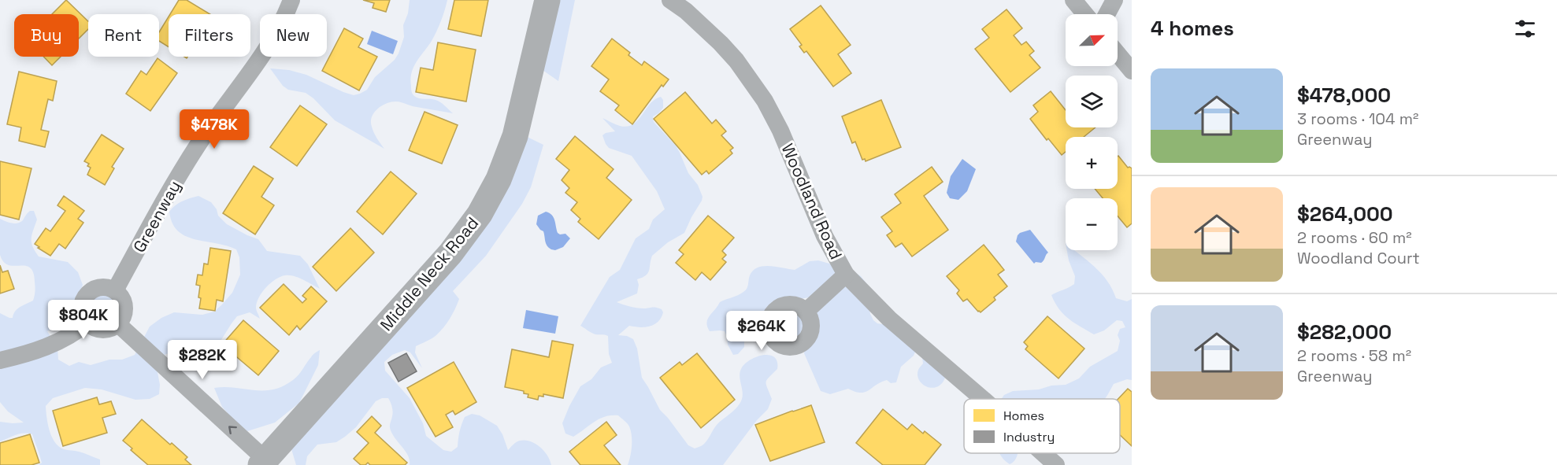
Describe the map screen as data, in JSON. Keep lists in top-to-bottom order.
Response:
{
  "streets": {
    "main road": ["Middle Neck Road"],
    "street": ["Woodland Road", "Greenway"]
  },
  "legend": ["Homes", "Industry"],
  "north": "top right",
  "page": {
    "heading": "4 homes",
    "map_buttons": ["+", "−"],
    "chip": [
      "Buy",
      "Rent",
      "Filters",
      "New"
    ],
    "list": [
      {
        "name": "$478,000",
        "note": "3 rooms · 104 m² · Greenway"
      },
      {
        "name": "$264,000",
        "note": "2 rooms · 60 m² · Woodland Court"
      },
      {
        "name": "$282,000",
        "note": "2 rooms · 58 m² · Greenway"
      }
    ],
    "price": [
      "$478K",
      "$804K",
      "$264K",
      "$282K"
    ]
  }
}
